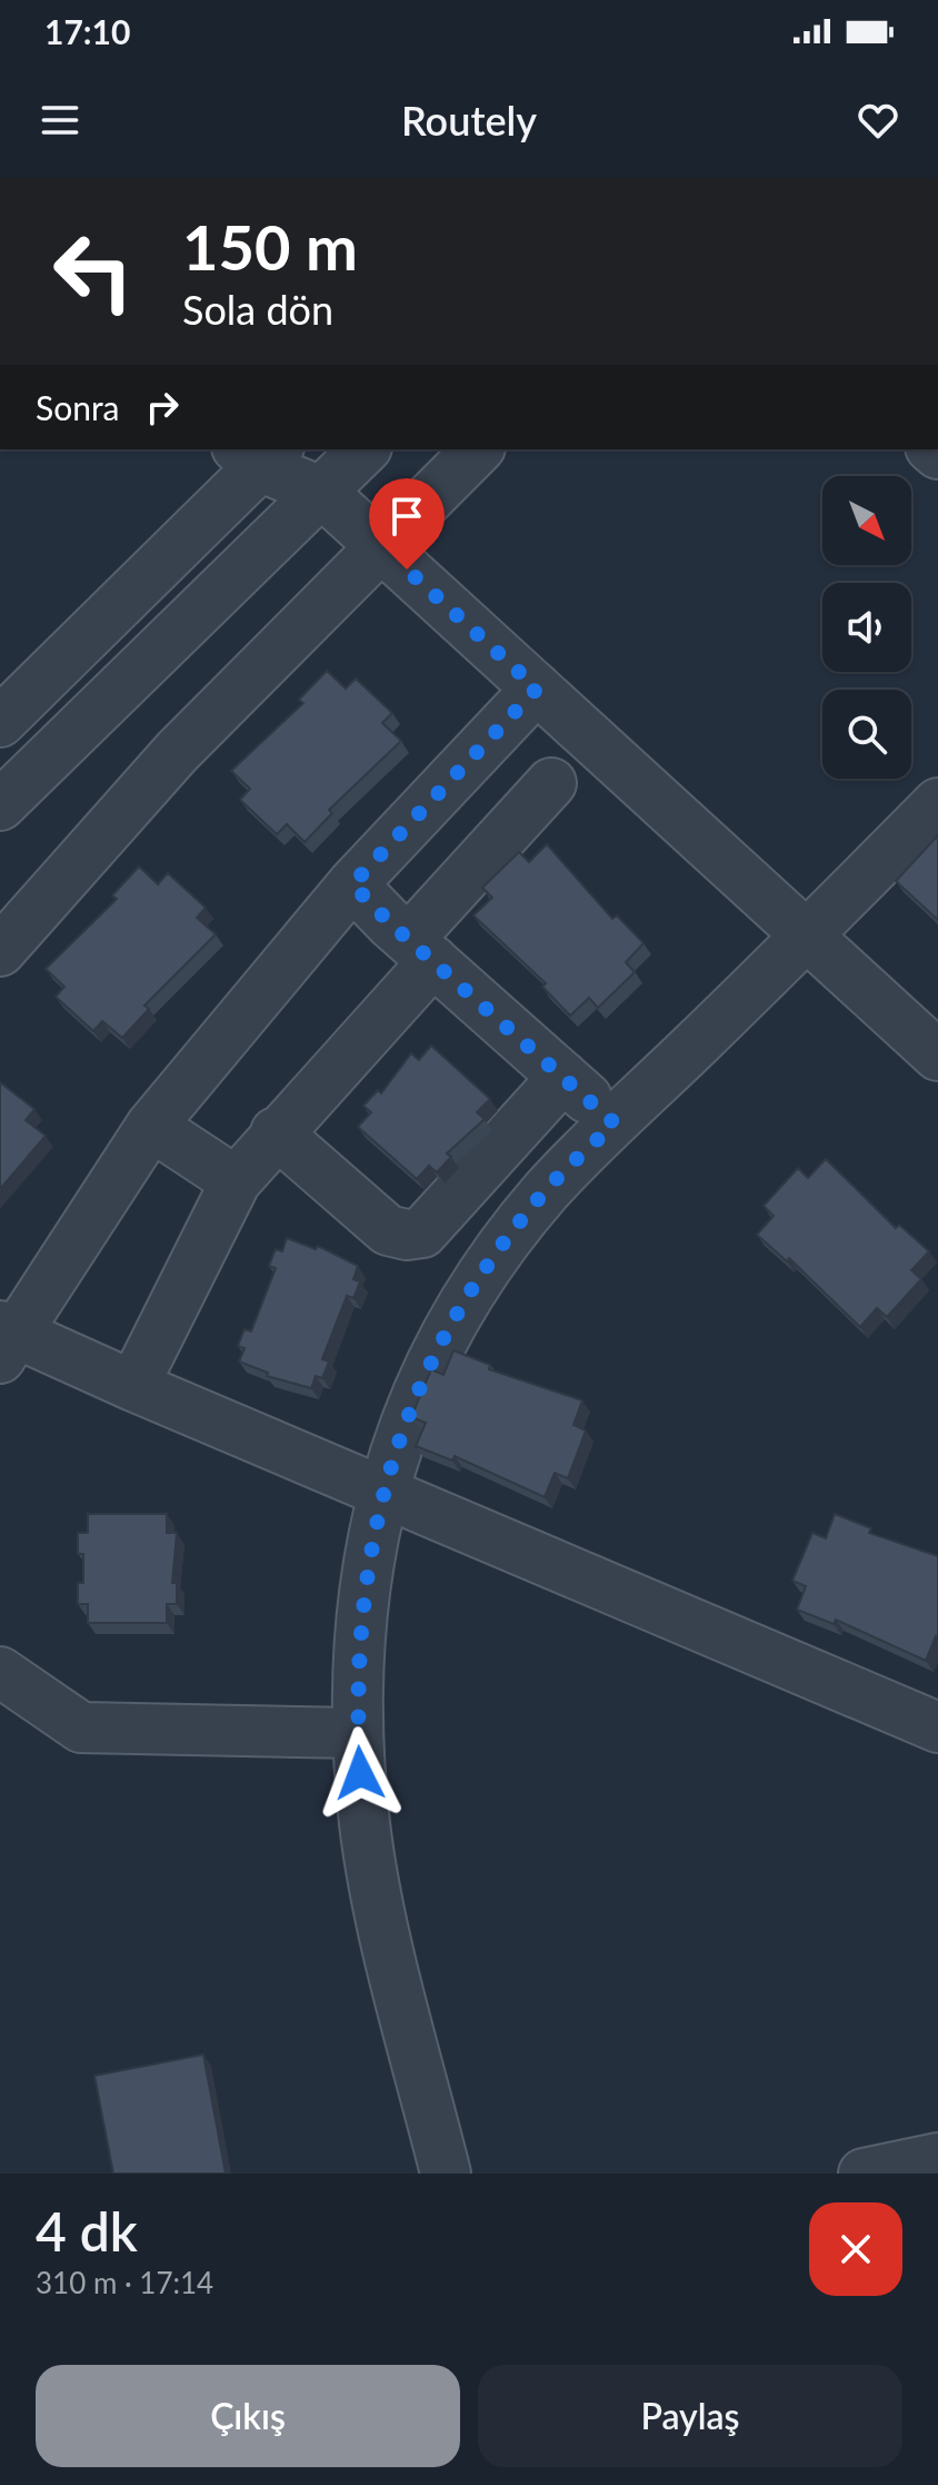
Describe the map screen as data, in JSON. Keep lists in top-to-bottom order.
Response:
{
  "north": "bottom right",
  "page": {
    "status": "17:10",
    "header": "Routely",
    "turn": ["150 m", "Sola dön"],
    "then": "Sonra",
    "heading": ["4 dk", "310 m · 17:14"],
    "buttons": ["Çıkış", "Paylaş"]
  }
}
